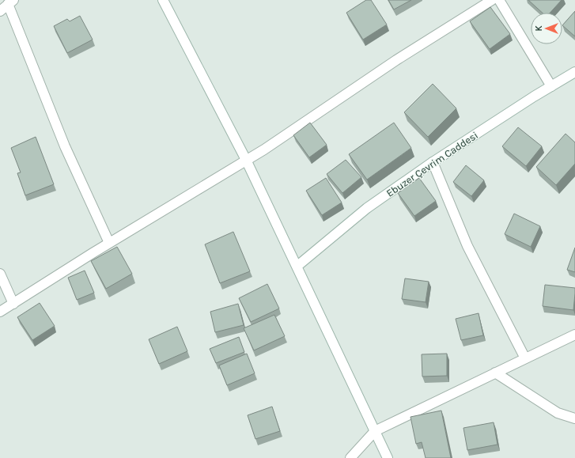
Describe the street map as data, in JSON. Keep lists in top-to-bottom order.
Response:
{
  "streets": {
    "street": ["Ebuzer Çevrim Caddesi"]
  },
  "north": "left"
}
